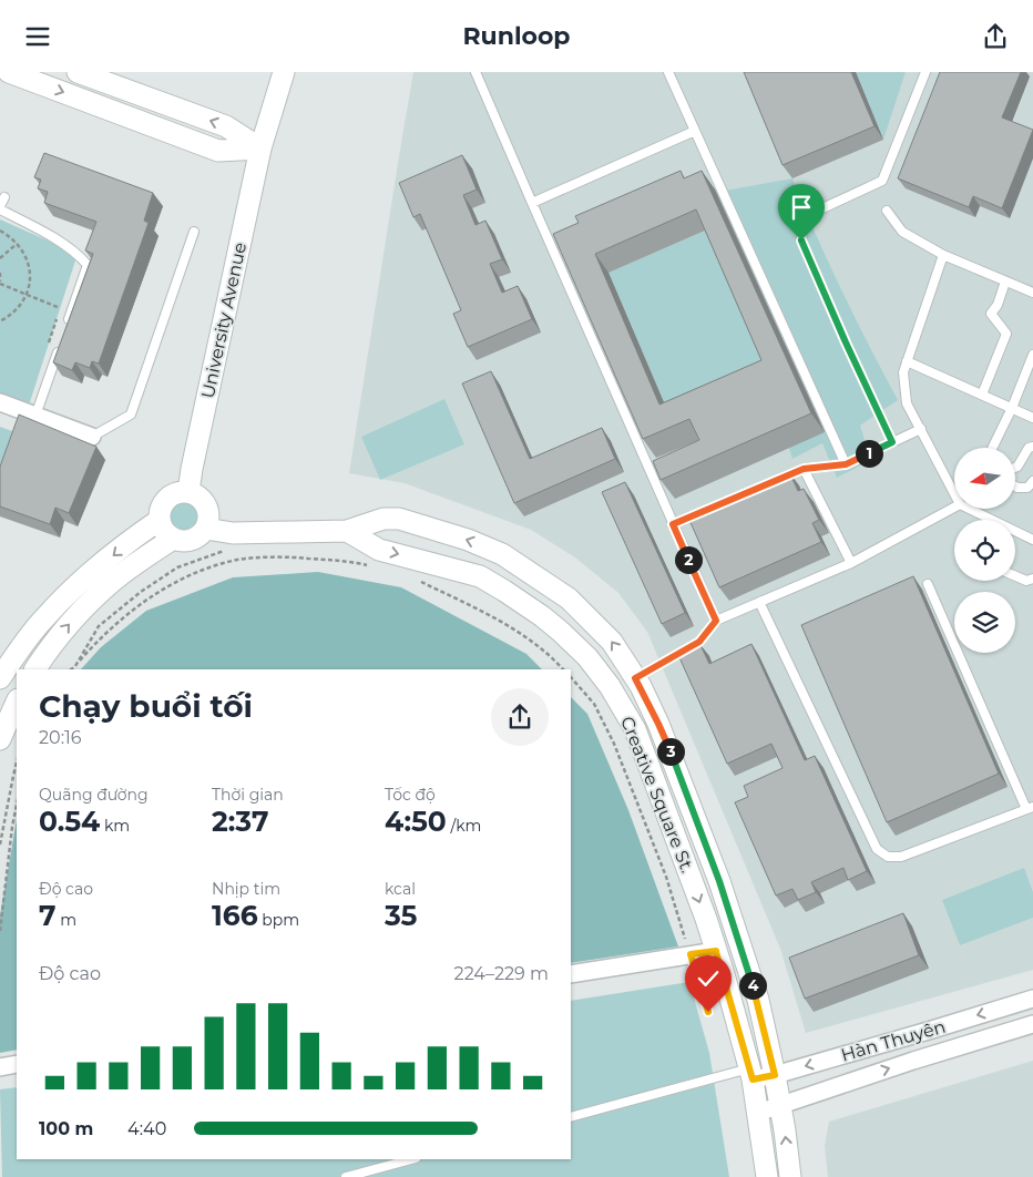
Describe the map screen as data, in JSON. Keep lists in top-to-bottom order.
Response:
{
  "streets": {
    "street": ["University Avenue", "Creative Square St.", "Hàn Thuyên"]
  },
  "crossings": [
    ["University Avenue", "Creative Square St."],
    ["Creative Square St.", "Hàn Thuyên"]
  ],
  "north": "left",
  "page": {
    "header": "Runloop",
    "pins": [
      "1",
      "2",
      "3",
      "4"
    ],
    "heading": ["Chạy buổi tối", "20:16"],
    "stats": [
      ["Quãng đường", "0.54 km"],
      ["Thời gian", "2:37"],
      ["Tốc độ", "4:50 /km"],
      ["Độ cao", "7 m"],
      ["Nhịp tim", "166 bpm"],
      ["kcal", "35"]
    ],
    "chart": ["Độ cao", "224–229 m"],
    "list": [
      {
        "name": "100 m",
        "note": "4:40"
      }
    ]
  }
}
